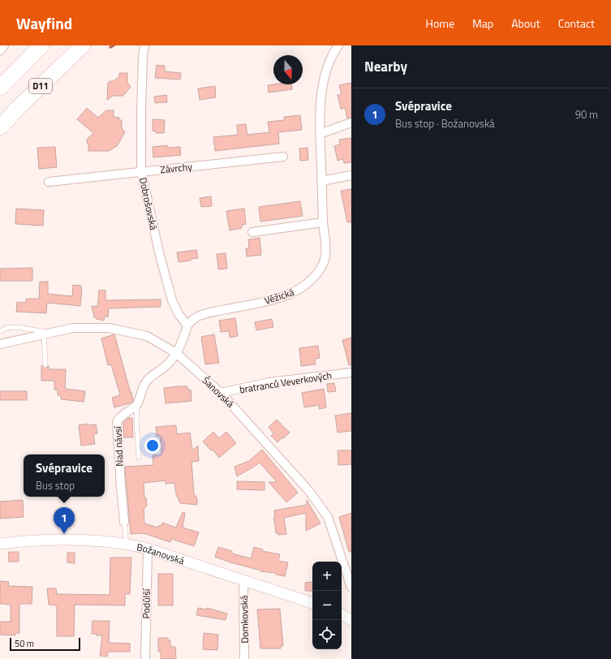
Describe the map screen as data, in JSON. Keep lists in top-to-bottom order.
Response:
{
  "streets": {
    "highway": ["D11"],
    "street": [
      "Závrchy",
      "Dobrošovská",
      "Věžická",
      "bratranců Veverkových",
      "Šanovská",
      "Nad návsí",
      "Božanovská",
      "Podůlší",
      "Domkovská"
    ]
  },
  "crossings": [
    ["Závrchy", "Dobrošovská"],
    ["Dobrošovská", "Věžická"],
    ["bratranců Veverkových", "Šanovská"],
    ["Nad návsí", "Božanovská"],
    ["Božanovská", "Podůlší"],
    ["Božanovská", "Domkovská"]
  ],
  "scale_bar": "50 m",
  "north": "bottom",
  "page": {
    "header": "Wayfind",
    "nav": [
      "Home",
      "Map",
      "About",
      "Contact"
    ],
    "heading": "Nearby",
    "list": [
      {
        "mark": "1",
        "name": "Svépravice",
        "note": "Bus stop · Božanovská",
        "value": "90 m"
      }
    ],
    "popup": ["Svépravice", "Bus stop"],
    "pins": "1",
    "map_buttons": ["+", "−"],
    "scale": "50 m"
  }
}
